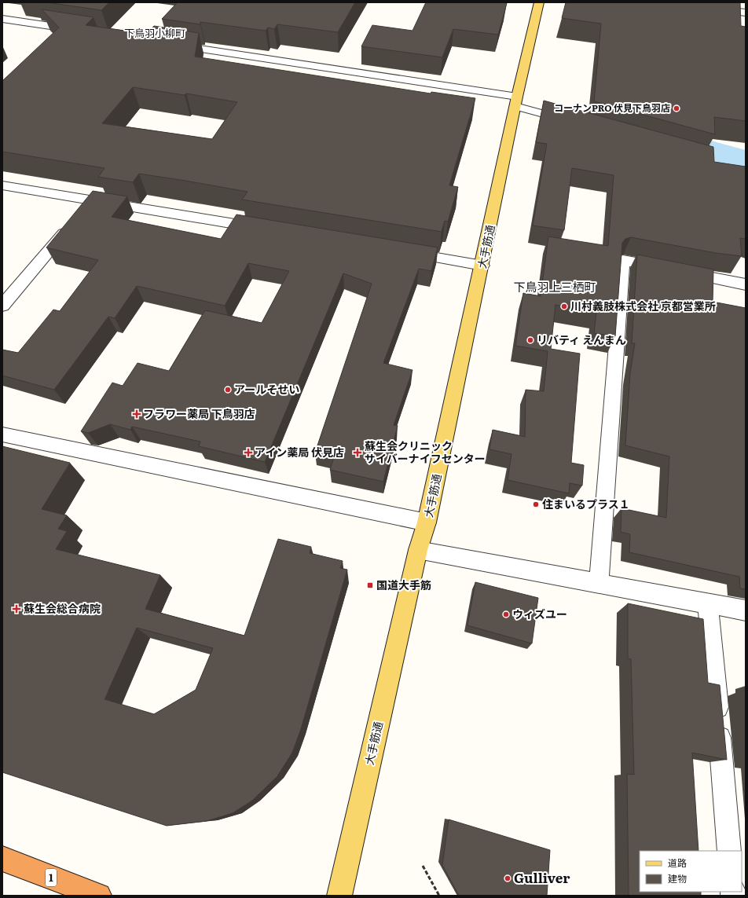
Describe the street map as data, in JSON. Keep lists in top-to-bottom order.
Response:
{
  "streets": {
    "highway": ["1"],
    "main road": ["大手筋通"]
  },
  "districts": ["下鳥羽小柳町", "下鳥羽上三栖町"],
  "places": {
    "other": [
      "コーナンPRO 伏見下鳥羽店",
      "川村義肢株式会社 京都営業所",
      "リバティ えんまん",
      "アールそせい",
      "住まいるプラス１",
      "ウィズユー",
      "Gulliver"
    ],
    "health": [
      "フラワー薬局 下鳥羽店",
      "アイン薬局 伏見店",
      "蘇生会クリニック サイバーナイフセンター",
      "蘇生会総合病院"
    ],
    "transit": ["国道大手筋"]
  },
  "legend": ["道路", "建物"]
}
